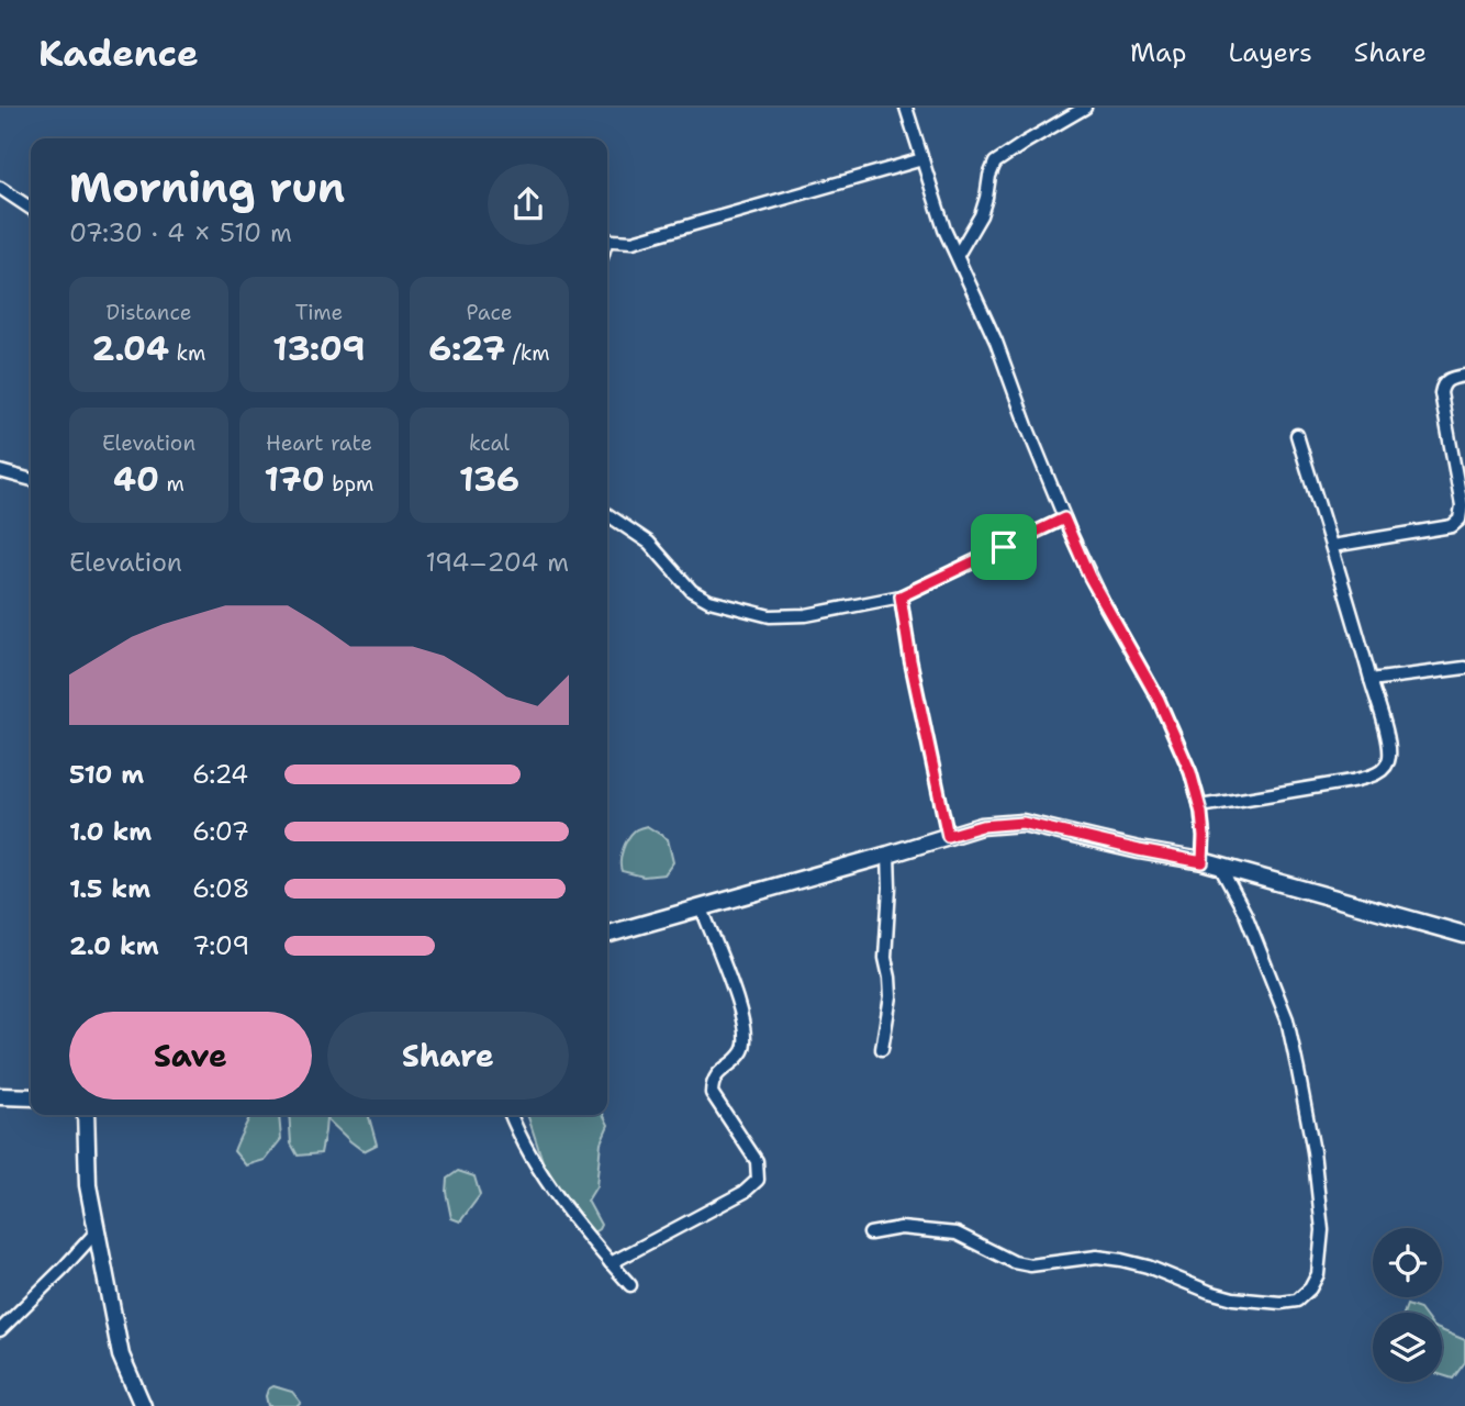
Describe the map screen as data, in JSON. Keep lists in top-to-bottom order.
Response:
{
  "page": {
    "header": "Kadence",
    "nav": ["Map", "Layers", "Share"],
    "heading": ["Morning run", "07:30 · 4 × 510 m"],
    "stats": [
      ["Distance", "2.04 km"],
      ["Time", "13:09"],
      ["Pace", "6:27 /km"],
      ["Elevation", "40 m"],
      ["Heart rate", "170 bpm"],
      ["kcal", "136"]
    ],
    "chart": ["Elevation", "194–204 m"],
    "list": [
      {
        "name": "510 m",
        "note": "6:24"
      },
      {
        "name": "1.0 km",
        "note": "6:07"
      },
      {
        "name": "1.5 km",
        "note": "6:08"
      },
      {
        "name": "2.0 km",
        "note": "7:09"
      }
    ],
    "buttons": ["Save", "Share"]
  }
}
